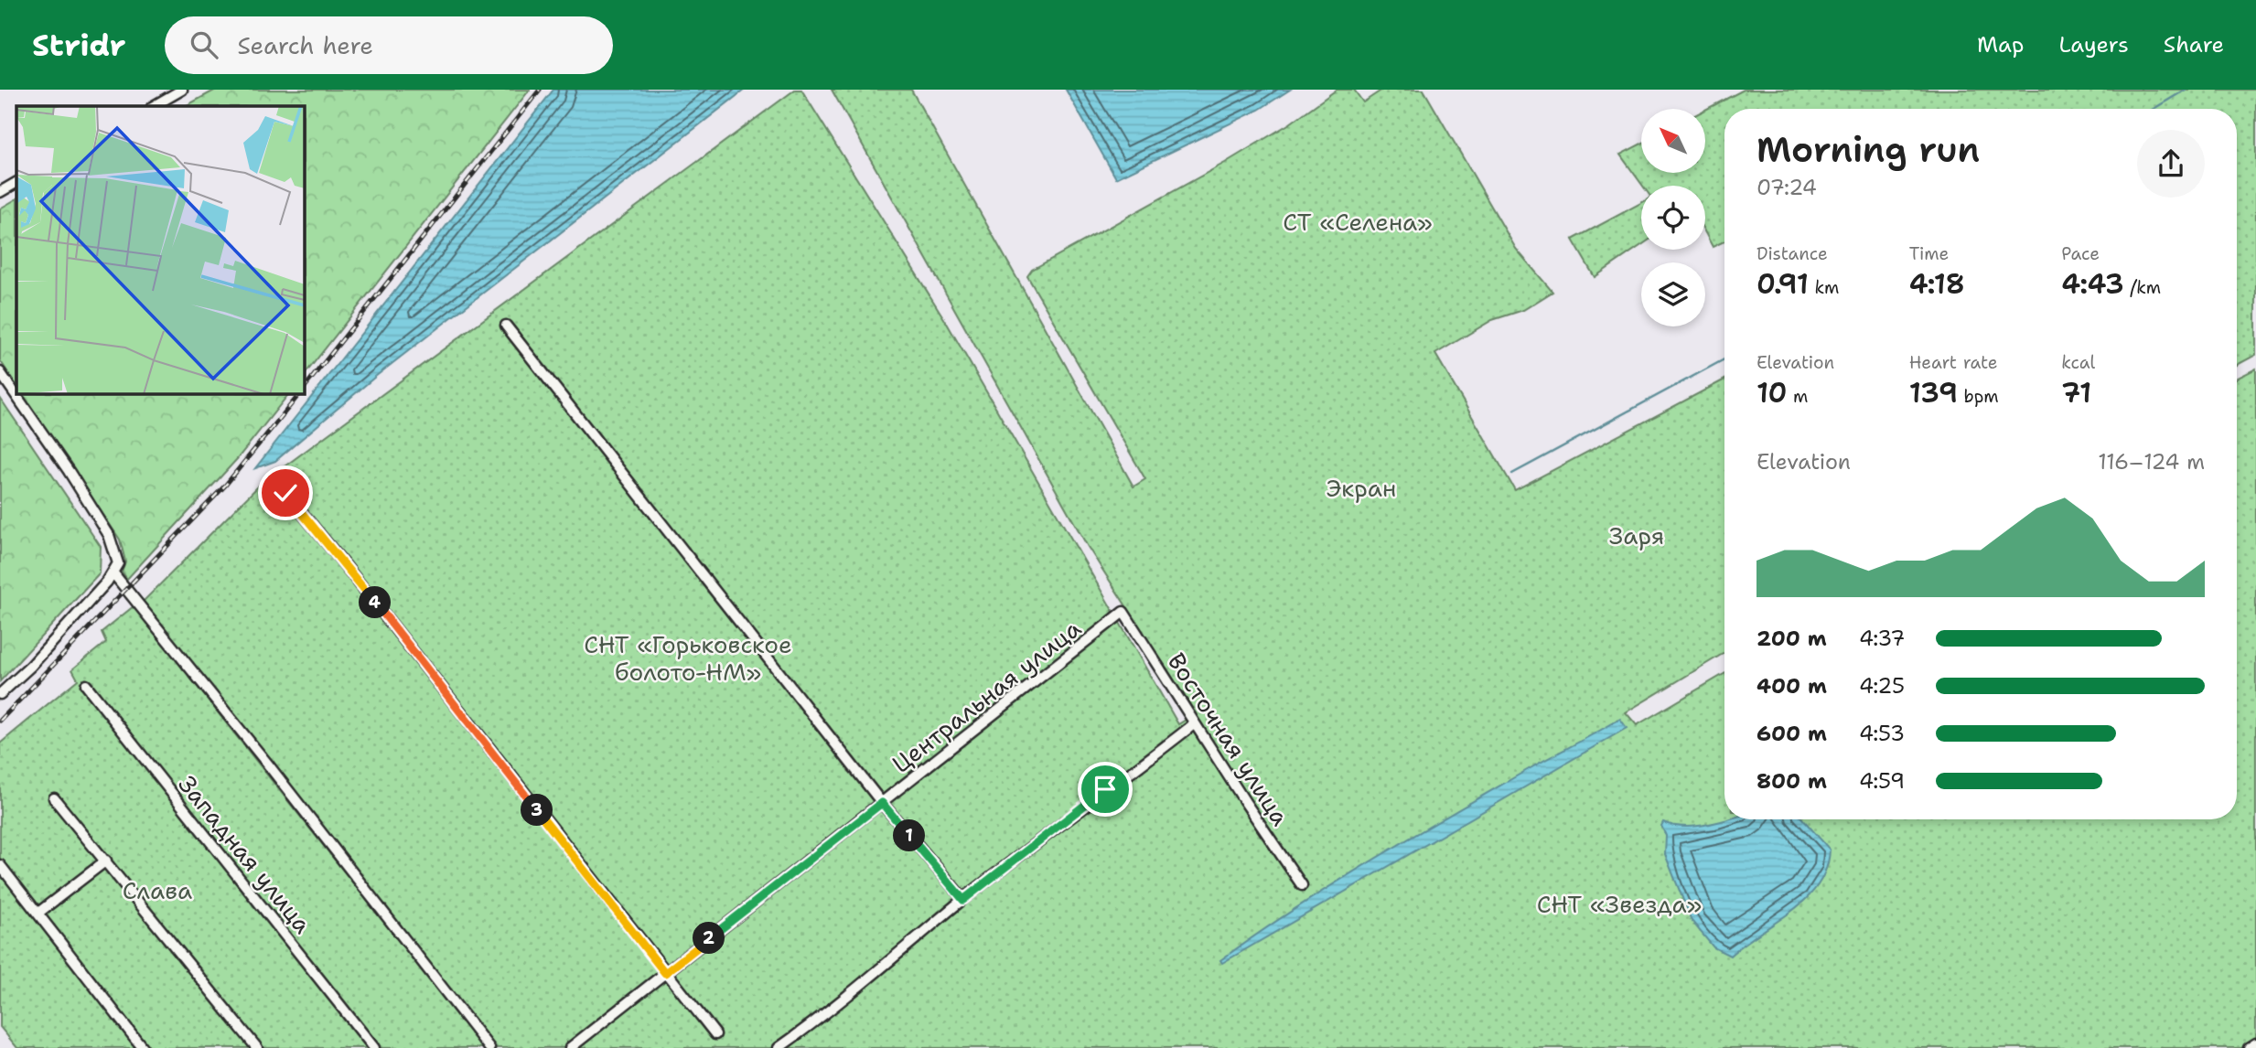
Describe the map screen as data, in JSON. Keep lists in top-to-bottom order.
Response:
{
  "streets": {
    "street": ["Центральная улица", "Восточная улица", "Западная улица"]
  },
  "crossings": [
    ["Центральная улица", "Восточная улица"]
  ],
  "parks": [
    "СТ «Селена»",
    "Экран",
    "Заря",
    "СНТ «Горьковское болото-НМ»",
    "Слава",
    "СНТ «Звезда»"
  ],
  "north": "top left",
  "page": {
    "header": "Stridr",
    "search": "Search here",
    "nav": ["Map", "Layers", "Share"],
    "heading": ["Morning run", "07:24"],
    "stats": [
      ["Distance", "0.91 km"],
      ["Time", "4:18"],
      ["Pace", "4:43 /km"],
      ["Elevation", "10 m"],
      ["Heart rate", "139 bpm"],
      ["kcal", "71"]
    ],
    "chart": ["Elevation", "116–124 m"],
    "pins": [
      "4",
      "3",
      "1",
      "2"
    ],
    "list": [
      {
        "name": "200 m",
        "note": "4:37"
      },
      {
        "name": "400 m",
        "note": "4:25"
      },
      {
        "name": "600 m",
        "note": "4:53"
      },
      {
        "name": "800 m",
        "note": "4:59"
      }
    ]
  }
}
